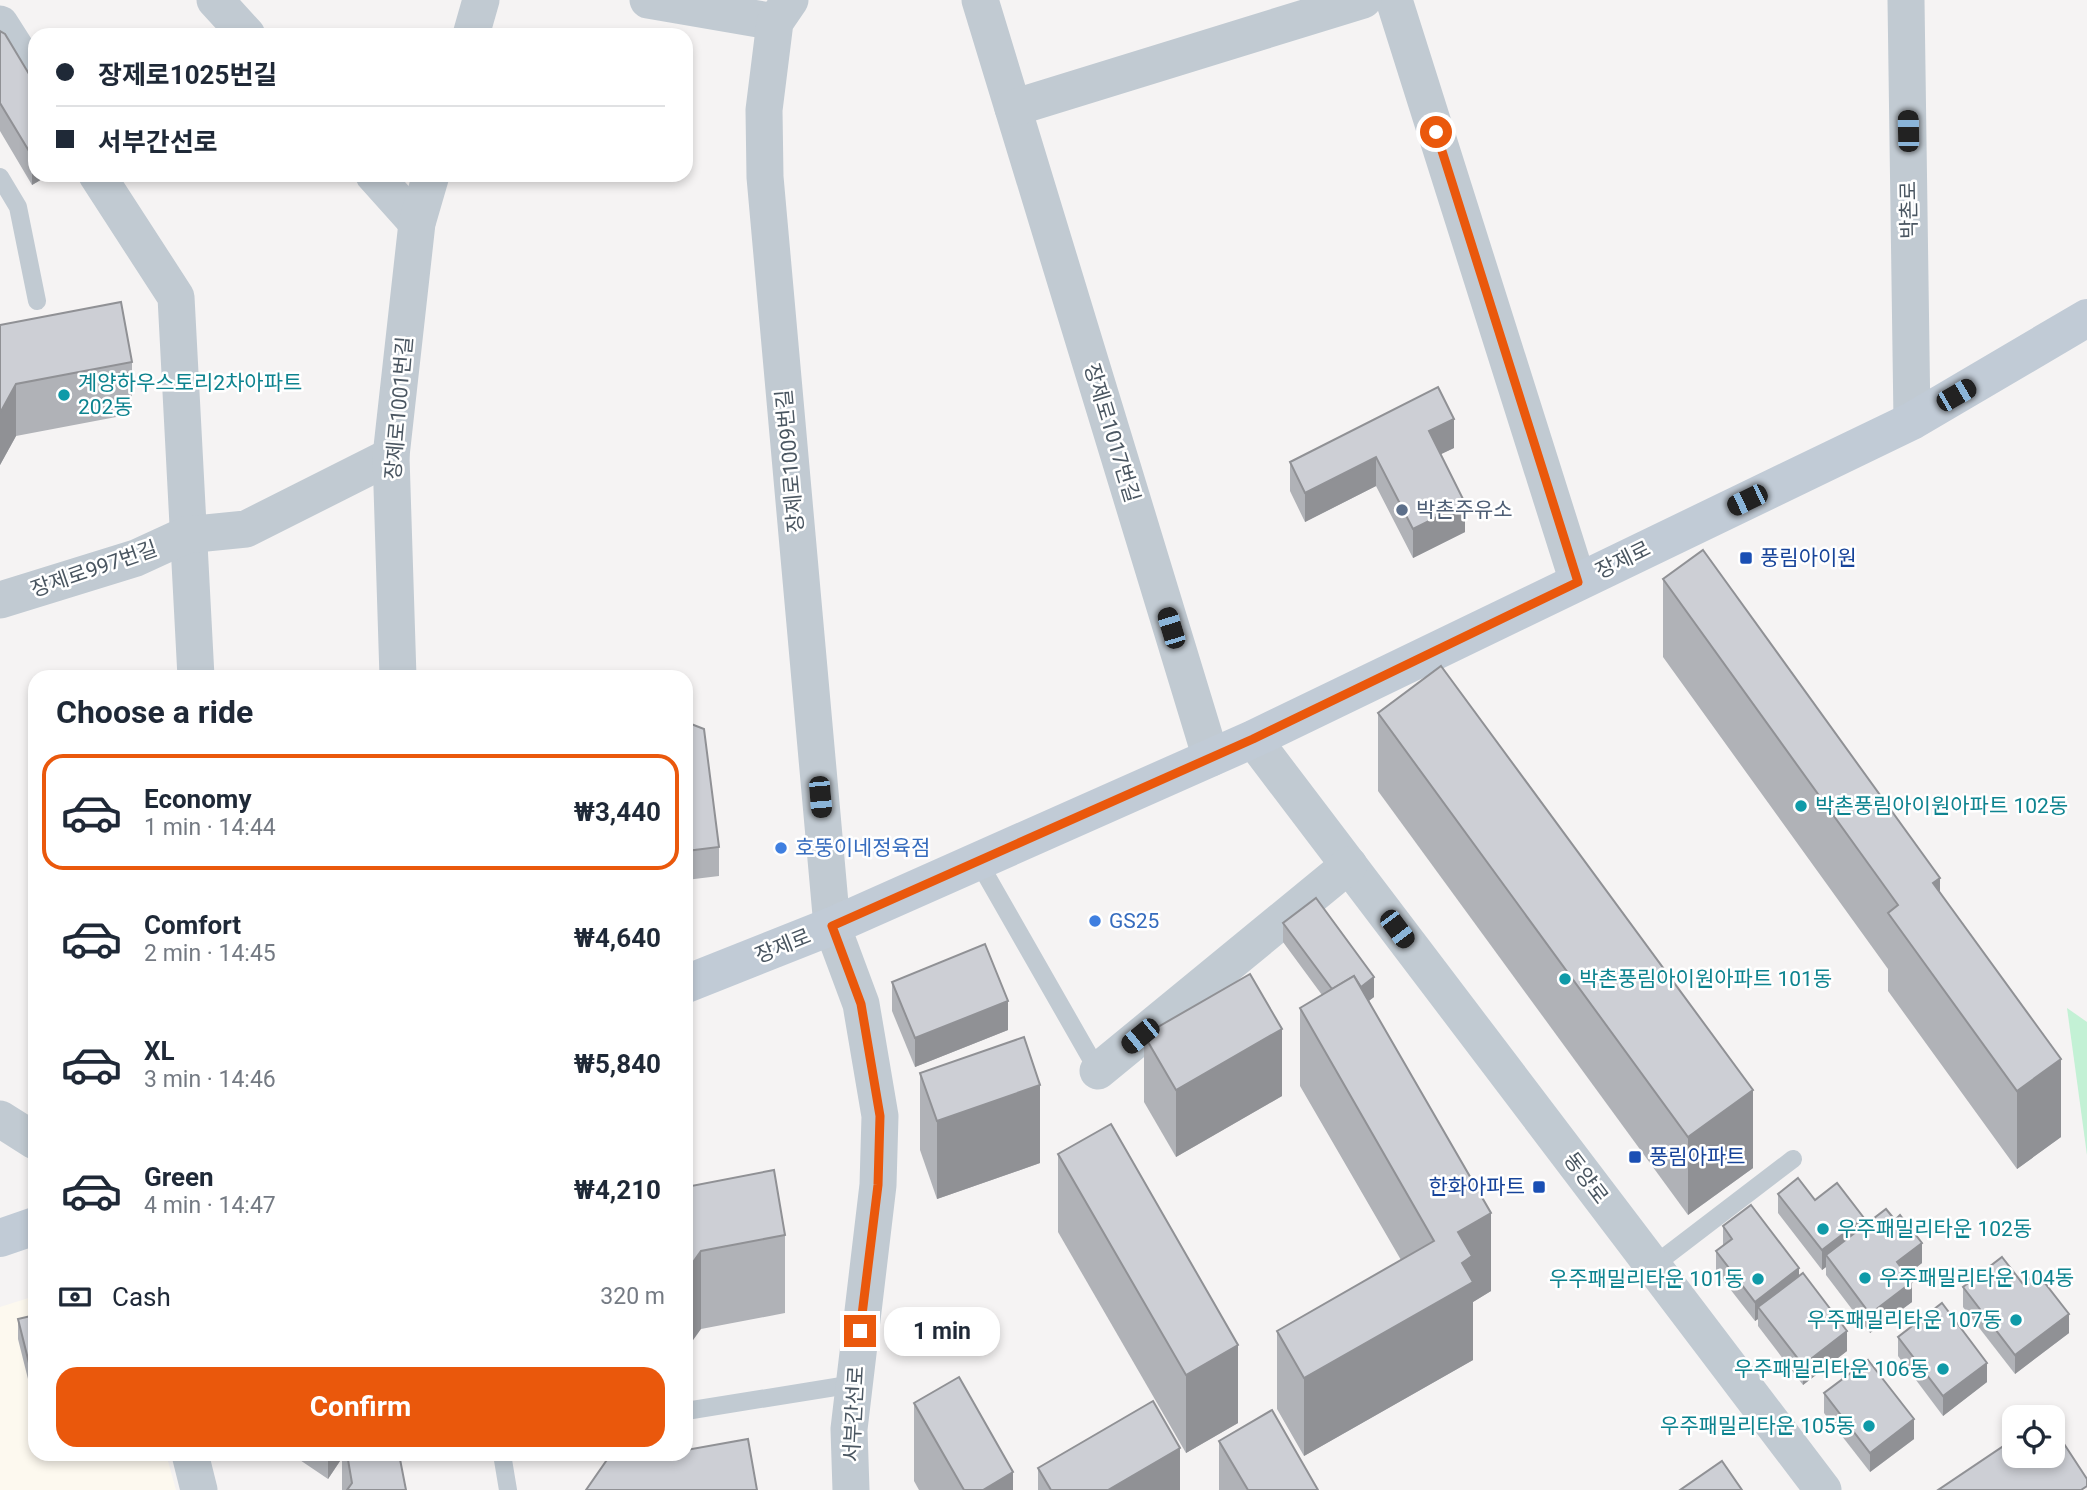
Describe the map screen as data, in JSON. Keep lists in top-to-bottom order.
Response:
{
  "streets": {
    "main road": ["장제로"],
    "street": [
      "박촌로",
      "장제로1001번길",
      "장제로1017번길",
      "장제로1009번길",
      "장제로997번길",
      "동양로",
      "서부간선로"
    ]
  },
  "crossings": [
    ["박촌로", "장제로"],
    ["장제로1017번길", "장제로"],
    ["장제로1009번길", "장제로"],
    ["장제로1009번길", "서부간선로"],
    ["장제로", "동양로"],
    ["장제로", "서부간선로"]
  ],
  "places": {
    "other": [
      "계양하우스토리2차아파트 202동",
      "박촌주유소",
      "박촌풍림아이원아파트 102동",
      "호뚱이네정육점",
      "GS25",
      "박촌풍림아이원아파트 101동",
      "우주패밀리타운 102동",
      "우주패밀리타운 104동",
      "우주패밀리타운 101동",
      "우주패밀리타운 107동",
      "우주패밀리타운 106동",
      "우주패밀리타운 105동"
    ],
    "transit": ["풍림아이원", "풍림아파트", "한화아파트"]
  },
  "page": {
    "banner": ["장제로1025번길", "서부간선로"],
    "heading": "Choose a ride",
    "list": [
      {
        "name": "Economy",
        "note": "1 min · 14:44",
        "value": "₩3,440"
      },
      {
        "name": "Comfort",
        "note": "2 min · 14:45",
        "value": "₩4,640"
      },
      {
        "name": "XL",
        "note": "3 min · 14:46",
        "value": "₩5,840"
      },
      {
        "name": "Green",
        "note": "4 min · 14:47",
        "value": "₩4,210"
      }
    ],
    "pay": ["Cash", "320 m"],
    "bubble": "1 min",
    "buttons": "Confirm"
  }
}
